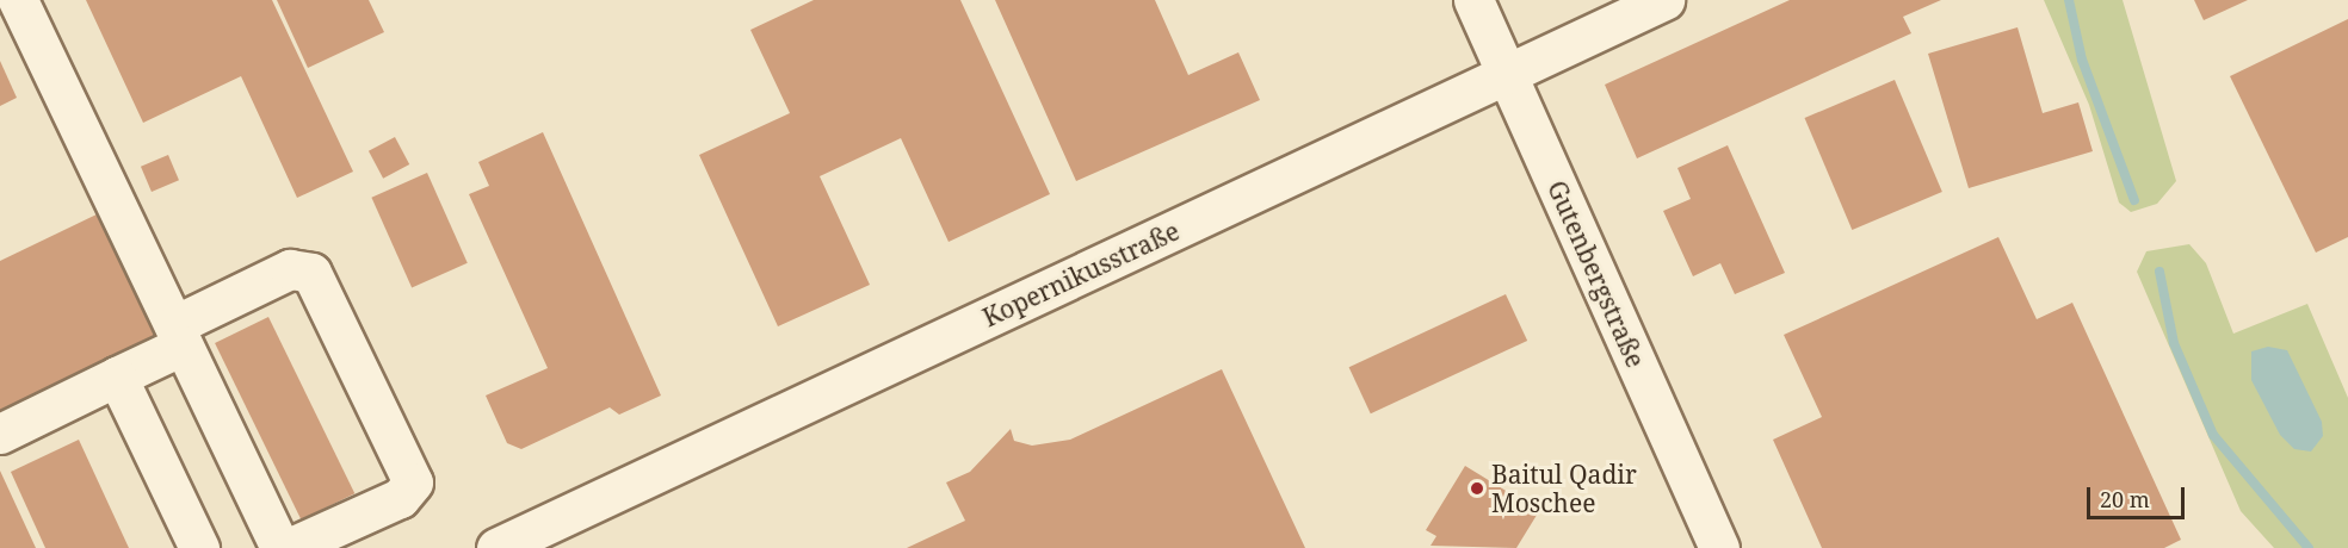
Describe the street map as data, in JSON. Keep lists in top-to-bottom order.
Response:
{
  "streets": {
    "street": ["Kopernikusstraße", "Gutenbergstraße"]
  },
  "crossings": [
    ["Kopernikusstraße", "Gutenbergstraße"]
  ],
  "places": ["Baitul Qadir Moschee"],
  "scale_bar": "20 m"
}
